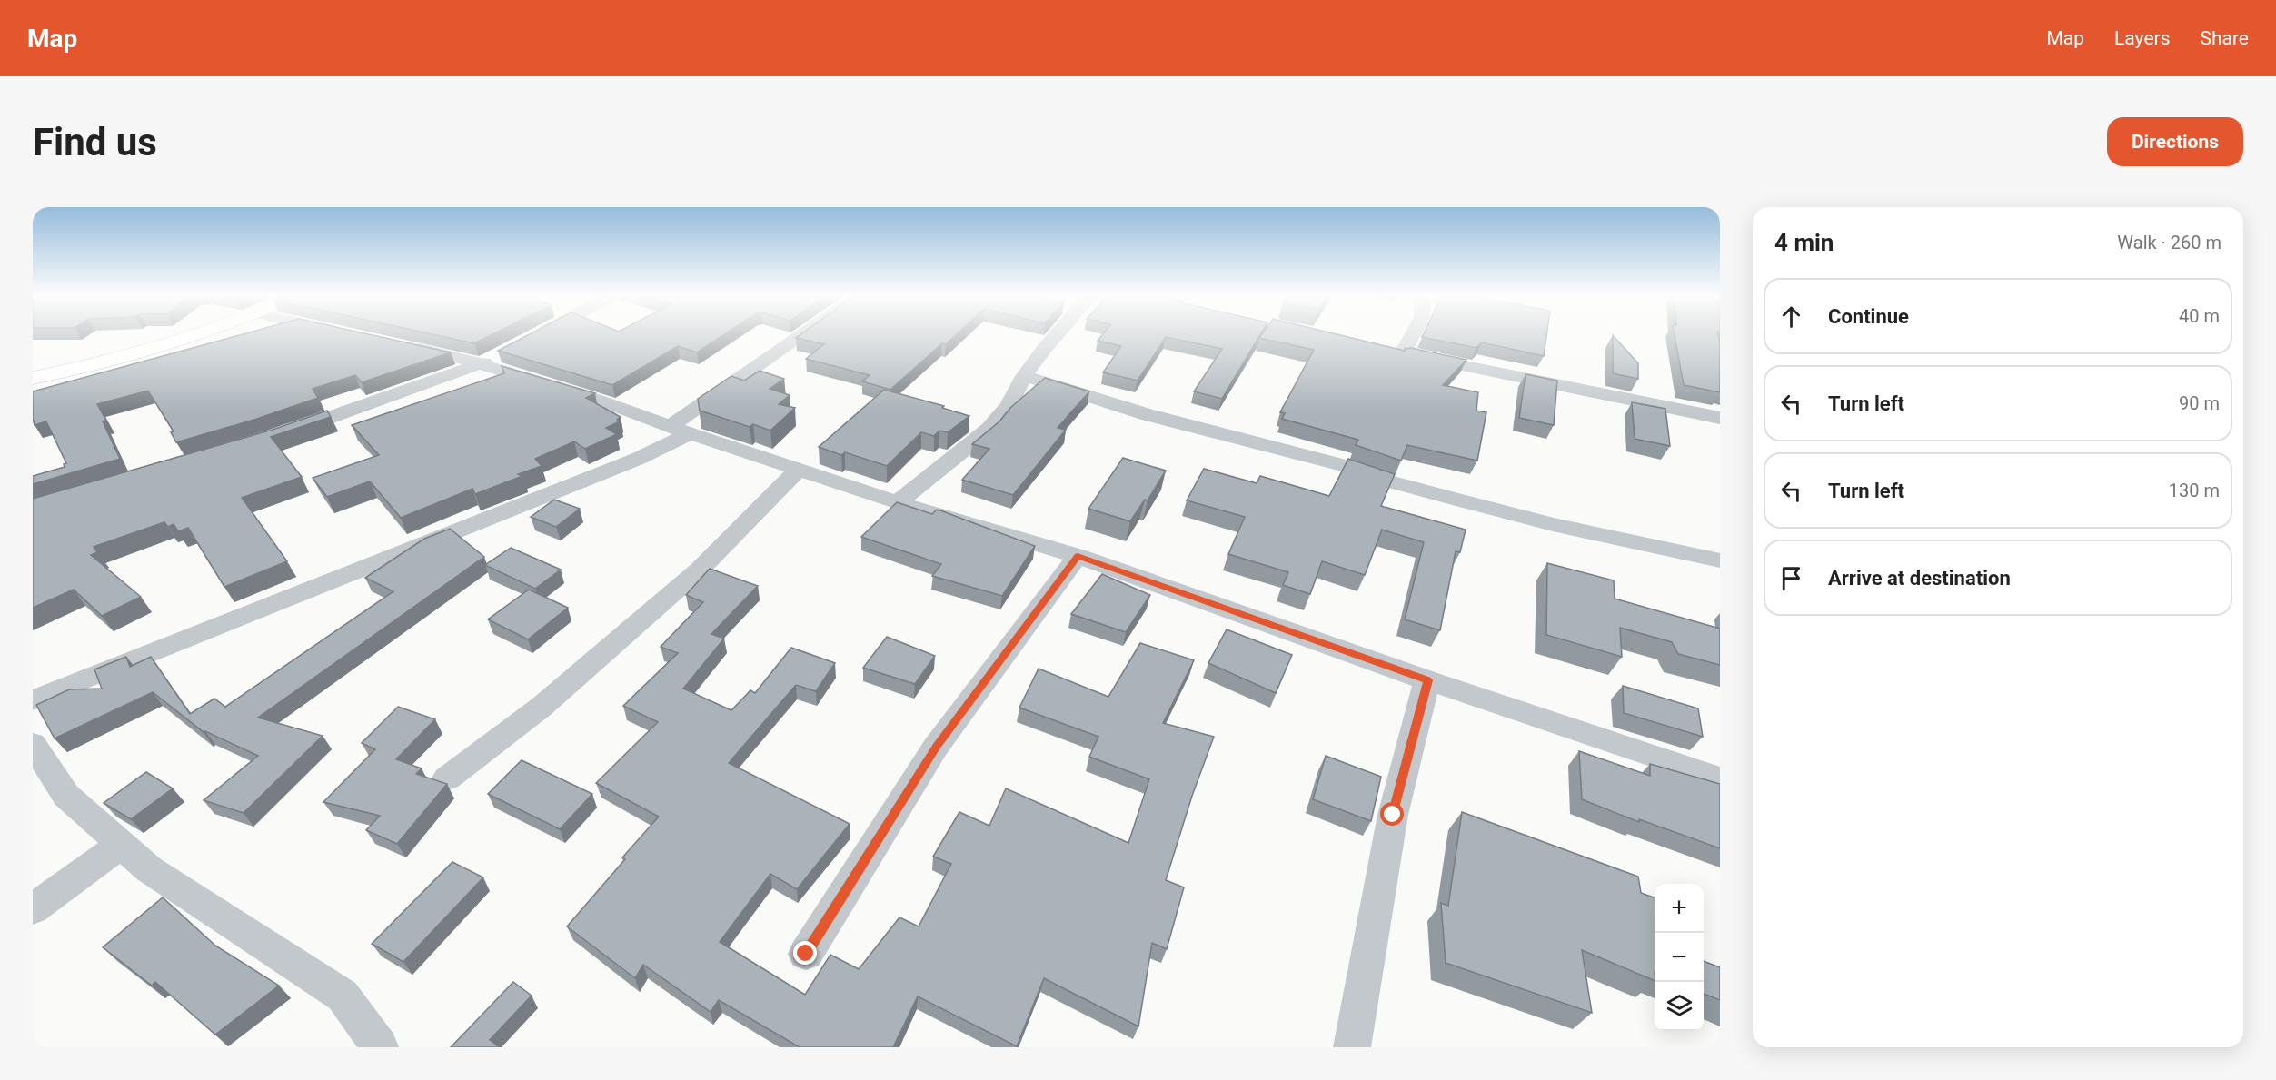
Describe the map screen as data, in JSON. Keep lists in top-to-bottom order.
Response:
{
  "page": {
    "header": "Map",
    "nav": ["Map", "Layers", "Share"],
    "buttons": "Directions",
    "title": "Find us",
    "heading": ["4 min", "Walk · 260 m"],
    "list": [
      ["Continue", "40 m"],
      ["Turn left", "90 m"],
      ["Turn left", "130 m"],
      "Arrive at destination"
    ],
    "map_buttons": ["+", "−"]
  }
}
